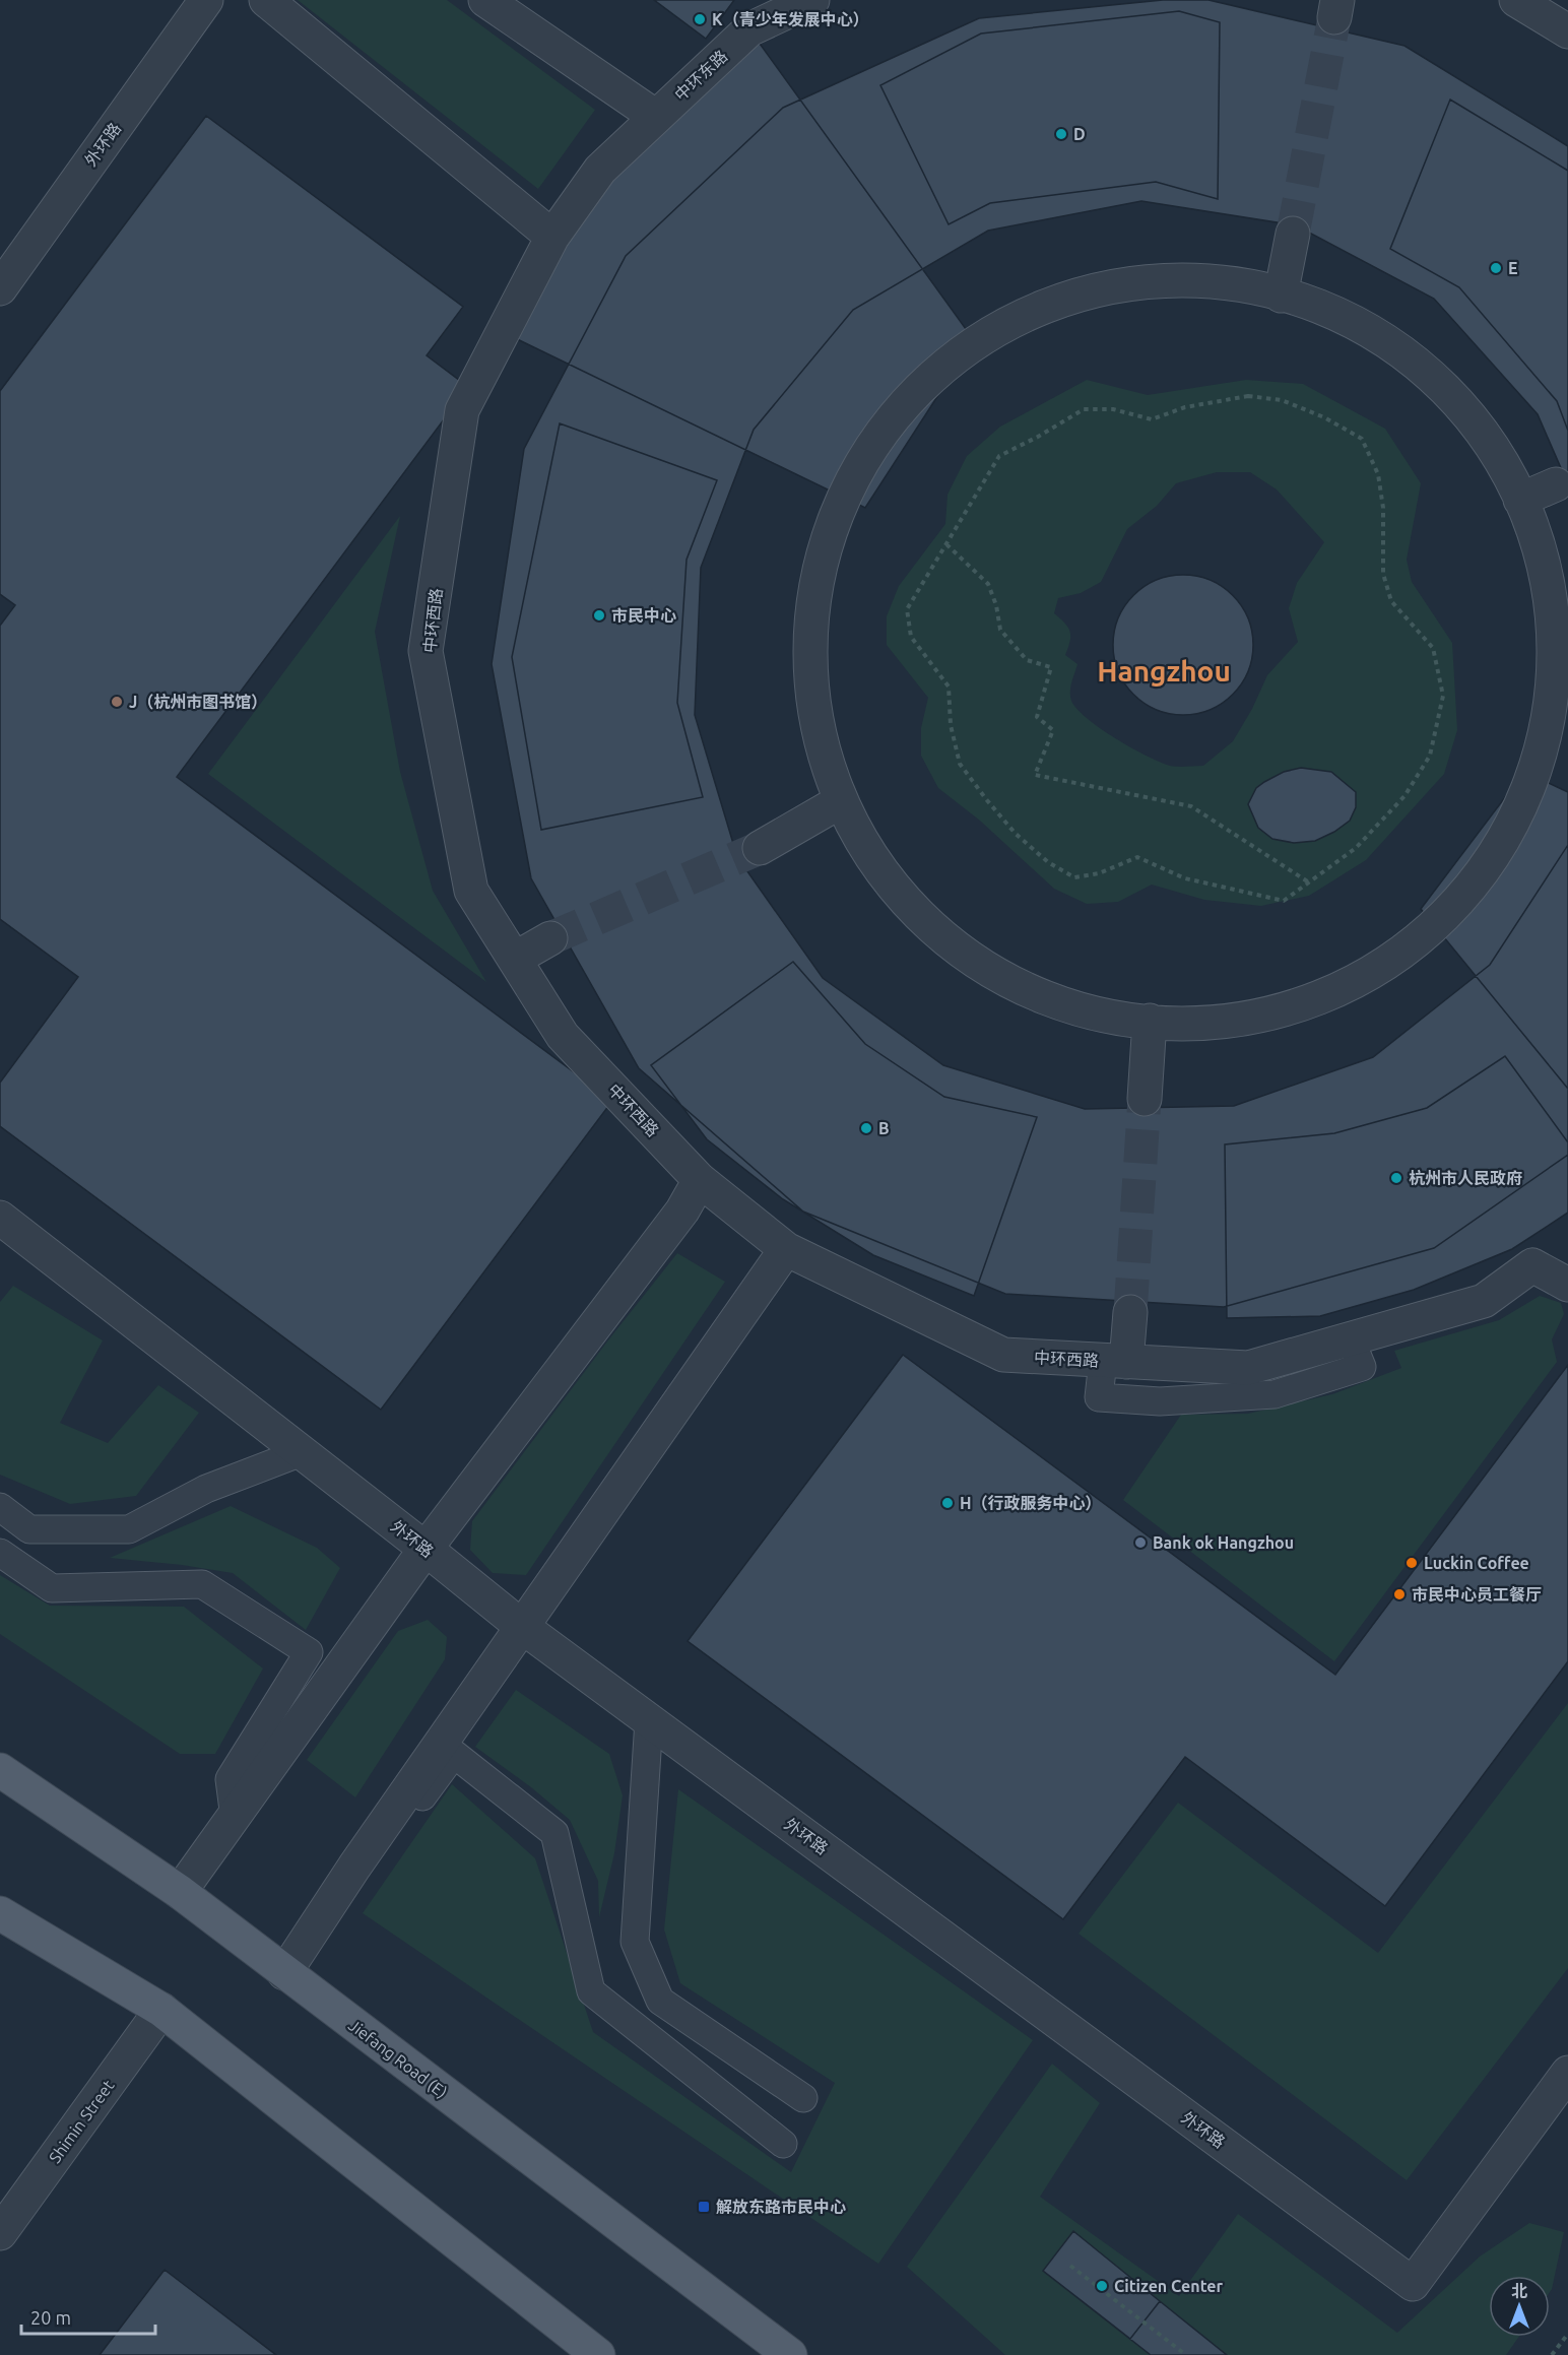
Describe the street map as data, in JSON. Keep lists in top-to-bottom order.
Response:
{
  "streets": {
    "main road": ["Jiefang Road (E)"],
    "street": [
      "中环东路",
      "外环路",
      "中环西路",
      "Shimin Street"
    ]
  },
  "crossings": [
    ["中环东路", "中环西路"]
  ],
  "districts": ["Hangzhou"],
  "places": {
    "other": [
      "K（青少年发展中心）",
      "D",
      "E",
      "市民中心",
      "J（杭州市图书馆）",
      "B",
      "杭州市人民政府",
      "H（行政服务中心）",
      "Bank ok Hangzhou",
      "Luckin Coffee",
      "市民中心员工餐厅",
      "Citizen Center"
    ],
    "transit": ["解放东路市民中心"]
  },
  "scale_bar": "20 m",
  "north": "top"
}
